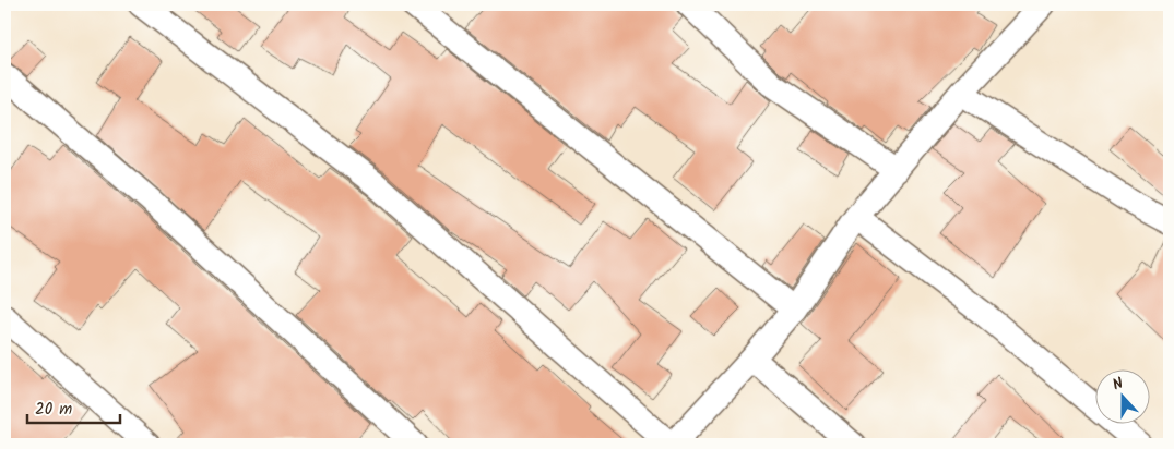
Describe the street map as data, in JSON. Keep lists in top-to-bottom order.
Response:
{
  "scale_bar": "20 m",
  "north": "top"
}
